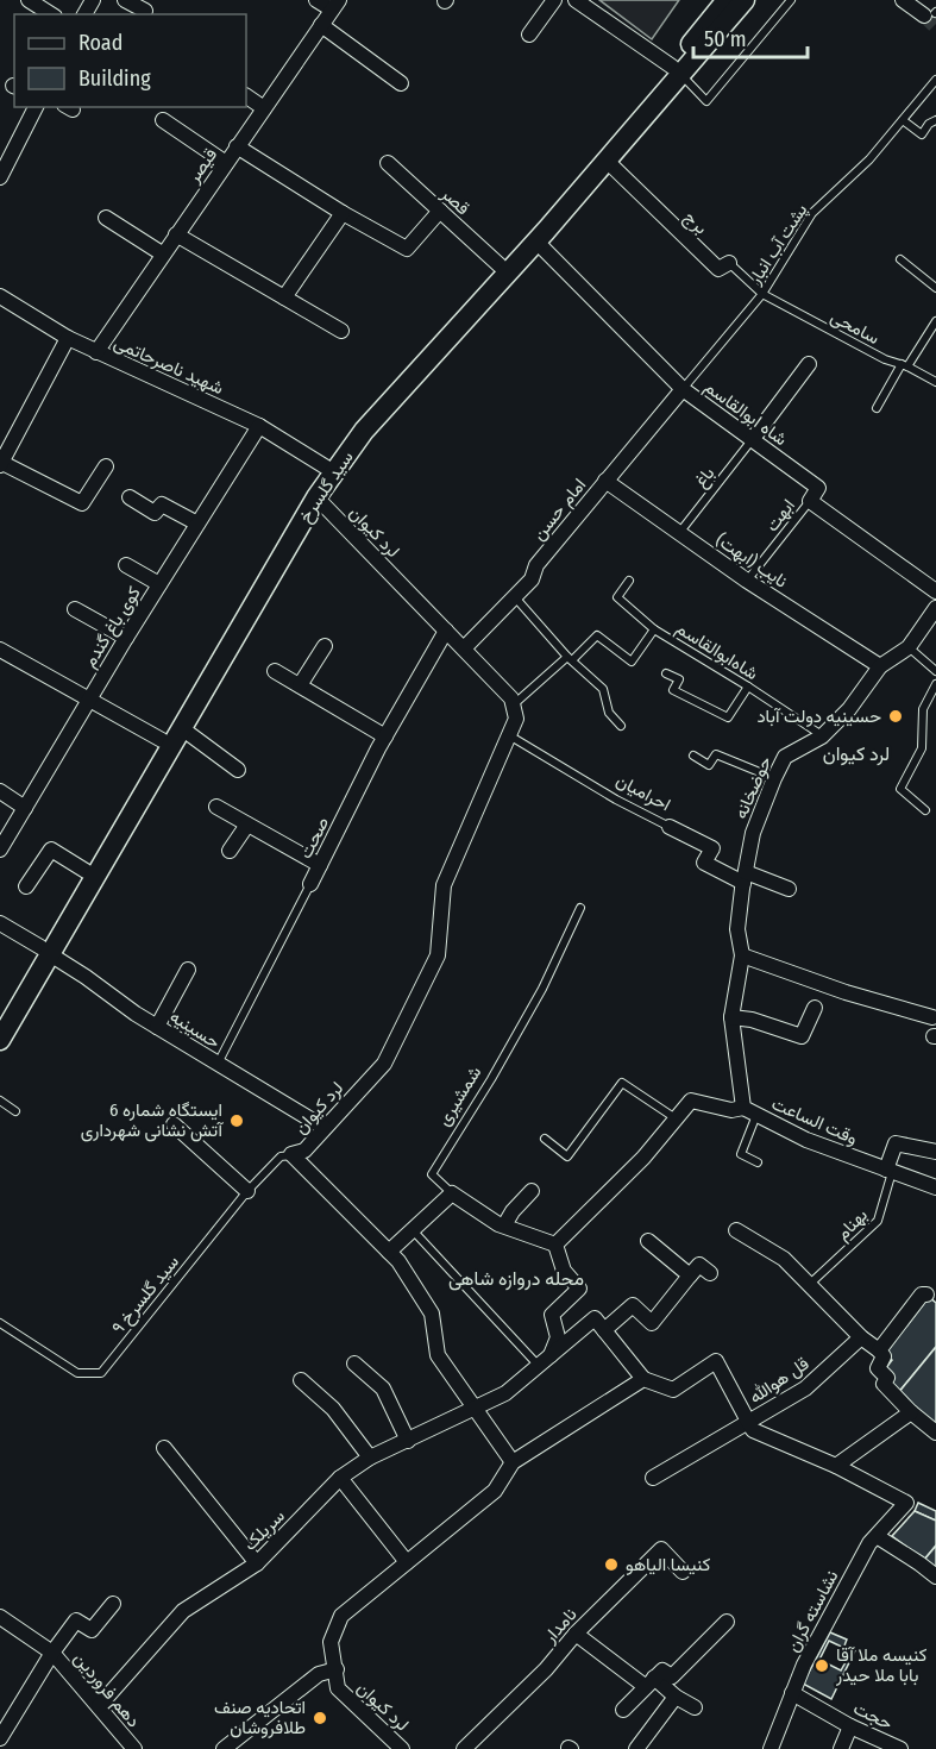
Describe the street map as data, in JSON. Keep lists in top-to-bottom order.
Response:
{
  "streets": {
    "main road": ["سید گلسرخ"],
    "street": [
      "قیصر",
      "قصر",
      "برج",
      "شهید ناصرحاتمی",
      "شاه ابوالقاسم",
      "امام حسن",
      "لرد کیوان",
      "نایب (ابهت)",
      "کوی باغ گندم",
      "حوضخانه",
      "احرامیان",
      "صحت",
      "حسینیه",
      "شمشیری",
      "وقت الساعت",
      "قل هوالله",
      "سریلک",
      "نشاسته گران",
      "نامدار",
      "دهم فروردین",
      "حجت"
    ],
    "lane": [
      "پشت آب انبار",
      "سامحی",
      "باغ",
      "ابهت",
      "شاه‌ابوالقاسم",
      "بهنام",
      "سید گلسرخ ۹"
    ]
  },
  "crossings": [
    ["قیصر", "شهید ناصرحاتمی"],
    ["قصر", "سید گلسرخ"],
    ["برج", "پشت آب انبار"],
    ["برج", "سامحی"],
    ["برج", "سید گلسرخ"],
    ["پشت آب انبار", "سامحی"],
    ["پشت آب انبار", "شاه ابوالقاسم"],
    ["پشت آب انبار", "امام حسن"],
    ["شهید ناصرحاتمی", "سید گلسرخ"],
    ["شهید ناصرحاتمی", "کوی باغ گندم"],
    ["شاه ابوالقاسم", "باغ"],
    ["شاه ابوالقاسم", "سید گلسرخ"],
    ["شاه ابوالقاسم", "امام حسن"],
    ["شاه ابوالقاسم", "ابهت"],
    ["باغ", "نایب (ابهت)"],
    ["سید گلسرخ", "لرد کیوان"],
    ["سید گلسرخ", "حسینیه"],
    ["امام حسن", "لرد کیوان"],
    ["امام حسن", "نایب (ابهت)"],
    ["ابهت", "نایب (ابهت)"],
    ["لرد کیوان", "احرامیان"],
    ["لرد کیوان", "صحت"],
    ["لرد کیوان", "حسینیه"],
    ["لرد کیوان", "سید گلسرخ ۹"],
    ["لرد کیوان", "سریلک"],
    ["نایب (ابهت)", "حوضخانه"],
    ["شاه‌ابوالقاسم", "حوضخانه"],
    ["حوضخانه", "احرامیان"],
    ["حوضخانه", "وقت الساعت"],
    ["صحت", "حسینیه"],
    ["وقت الساعت", "بهنام"],
    ["سریلک", "دهم فروردین"],
    ["نشاسته گران", "حجت"]
  ],
  "districts": ["لرد کیوان", "محله دروازه شاهی"],
  "places": [
    "حسینیه دولت آباد",
    "ایستگاه شماره 6 آتش نشانی شهرداری",
    "کنیسا الیاهو",
    "کنیسه ملا آقا بابا ملا حیدر",
    "اتحادیه صنف طلافروشان"
  ],
  "legend": ["Road", "Building"],
  "scale_bar": "50 m"
}
